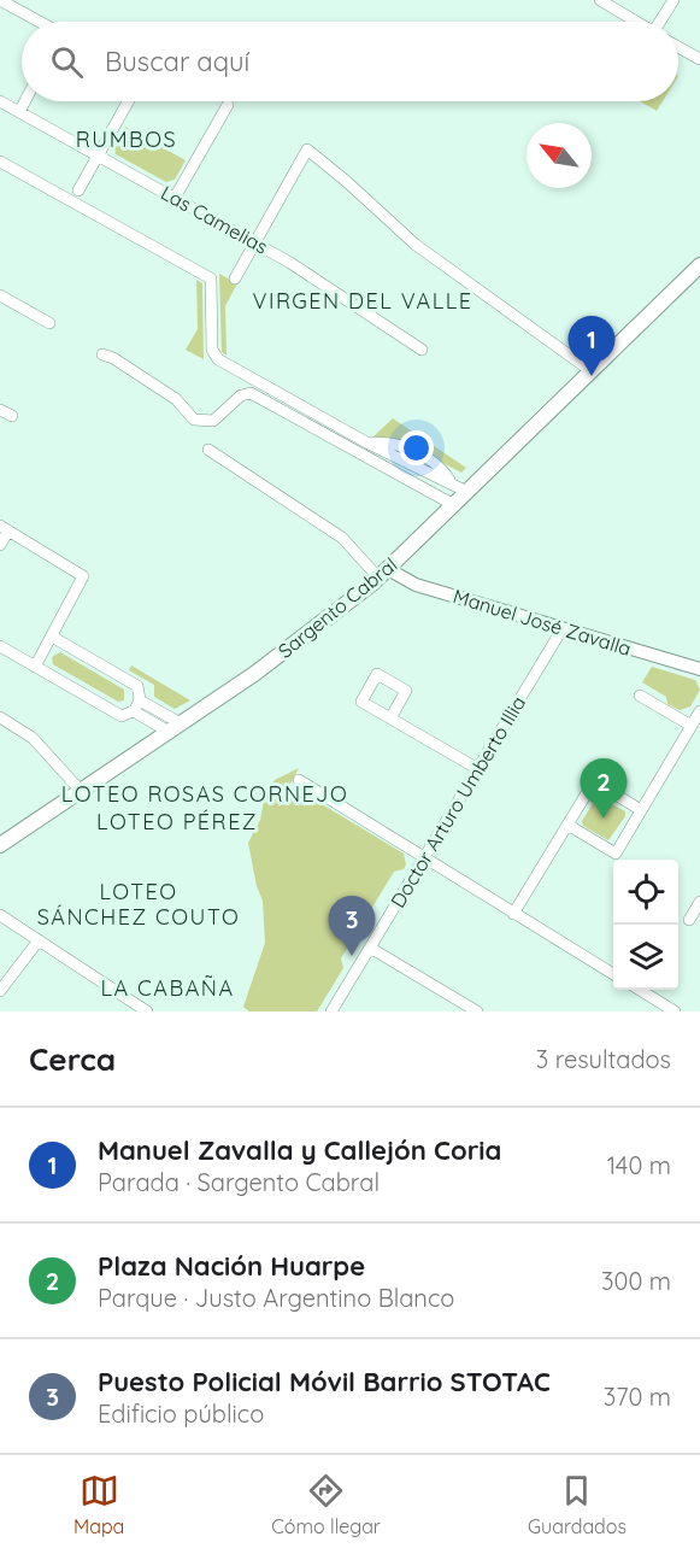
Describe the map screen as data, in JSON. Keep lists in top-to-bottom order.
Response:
{
  "streets": {
    "main road": ["Sargento Cabral"],
    "street": ["Las Camelias", "Manuel José Zavalla", "Doctor Arturo Umberto Illia"]
  },
  "crossings": [
    ["Sargento Cabral", "Manuel José Zavalla"],
    ["Manuel José Zavalla", "Doctor Arturo Umberto Illia"]
  ],
  "districts": [
    "RUMBOS",
    "VIRGEN DEL VALLE",
    "LOTEO ROSAS CORNEJO",
    "LOTEO PÉREZ",
    "LOTEO SÁNCHEZ COUTO",
    "LA CABAÑA"
  ],
  "north": "top left",
  "page": {
    "search": "Buscar aquí",
    "pins": ["1", "2", "3"],
    "heading": ["Cerca", "3 resultados"],
    "list": [
      {
        "mark": "1",
        "name": "Manuel Zavalla y Callejón Coria",
        "note": "Parada · Sargento Cabral",
        "value": "140 m"
      },
      {
        "mark": "2",
        "name": "Plaza Nación Huarpe",
        "note": "Parque · Justo Argentino Blanco",
        "value": "300 m"
      },
      {
        "mark": "3",
        "name": "Puesto Policial Móvil Barrio STOTAC",
        "note": "Edificio público",
        "value": "370 m"
      }
    ],
    "nav": ["Mapa", "Cómo llegar", "Guardados"]
  }
}
